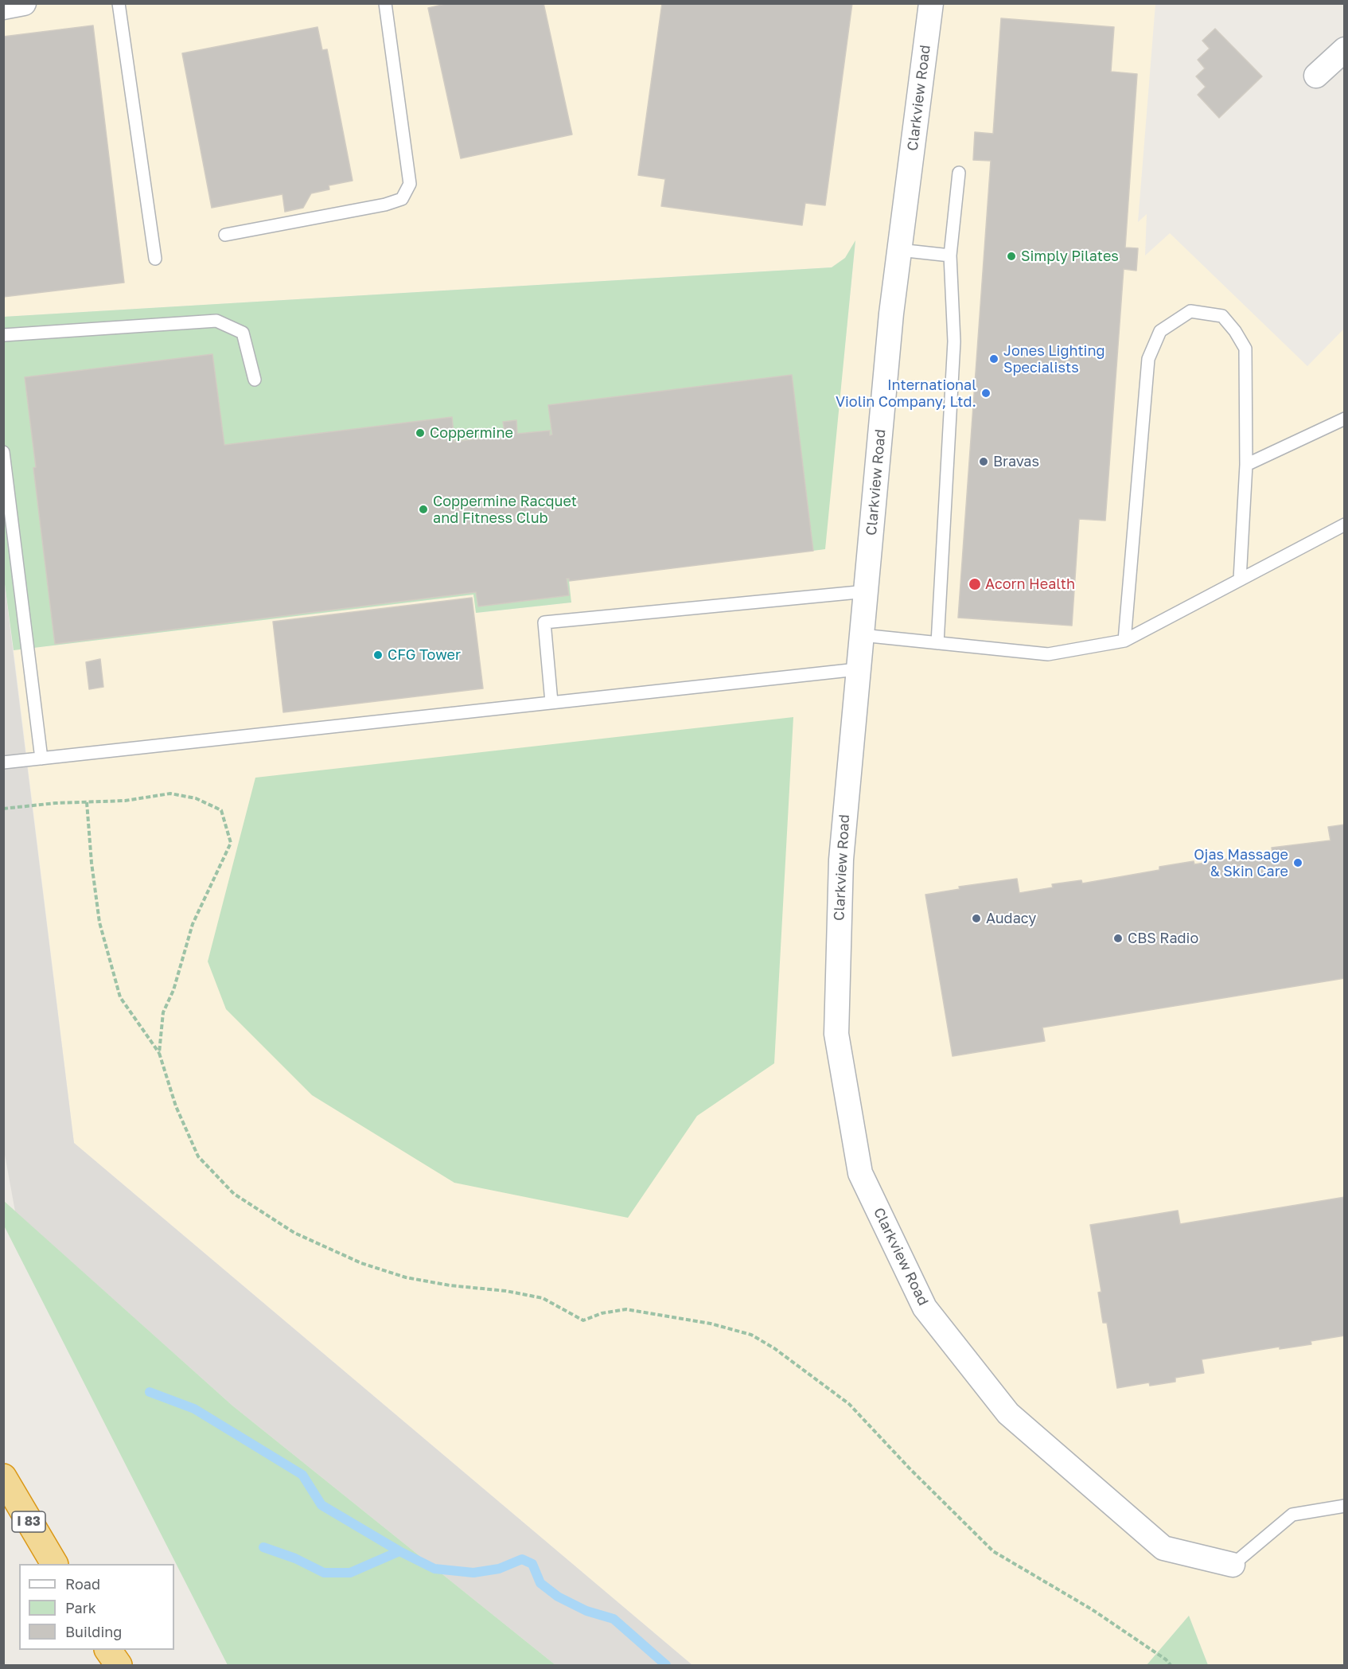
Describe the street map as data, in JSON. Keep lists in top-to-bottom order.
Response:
{
  "streets": {
    "highway": ["I 83"],
    "street": ["Clarkview Road"]
  },
  "places": [
    "Simply Pilates",
    "Jones Lighting Specialists",
    "International Violin Company, Ltd.",
    "Coppermine",
    "Bravas",
    "Coppermine Racquet and Fitness Club",
    "Acorn Health",
    "CFG Tower",
    "Ojas Massage & Skin Care",
    "Audacy",
    "CBS Radio"
  ],
  "legend": ["Road", "Park", "Building"]
}
